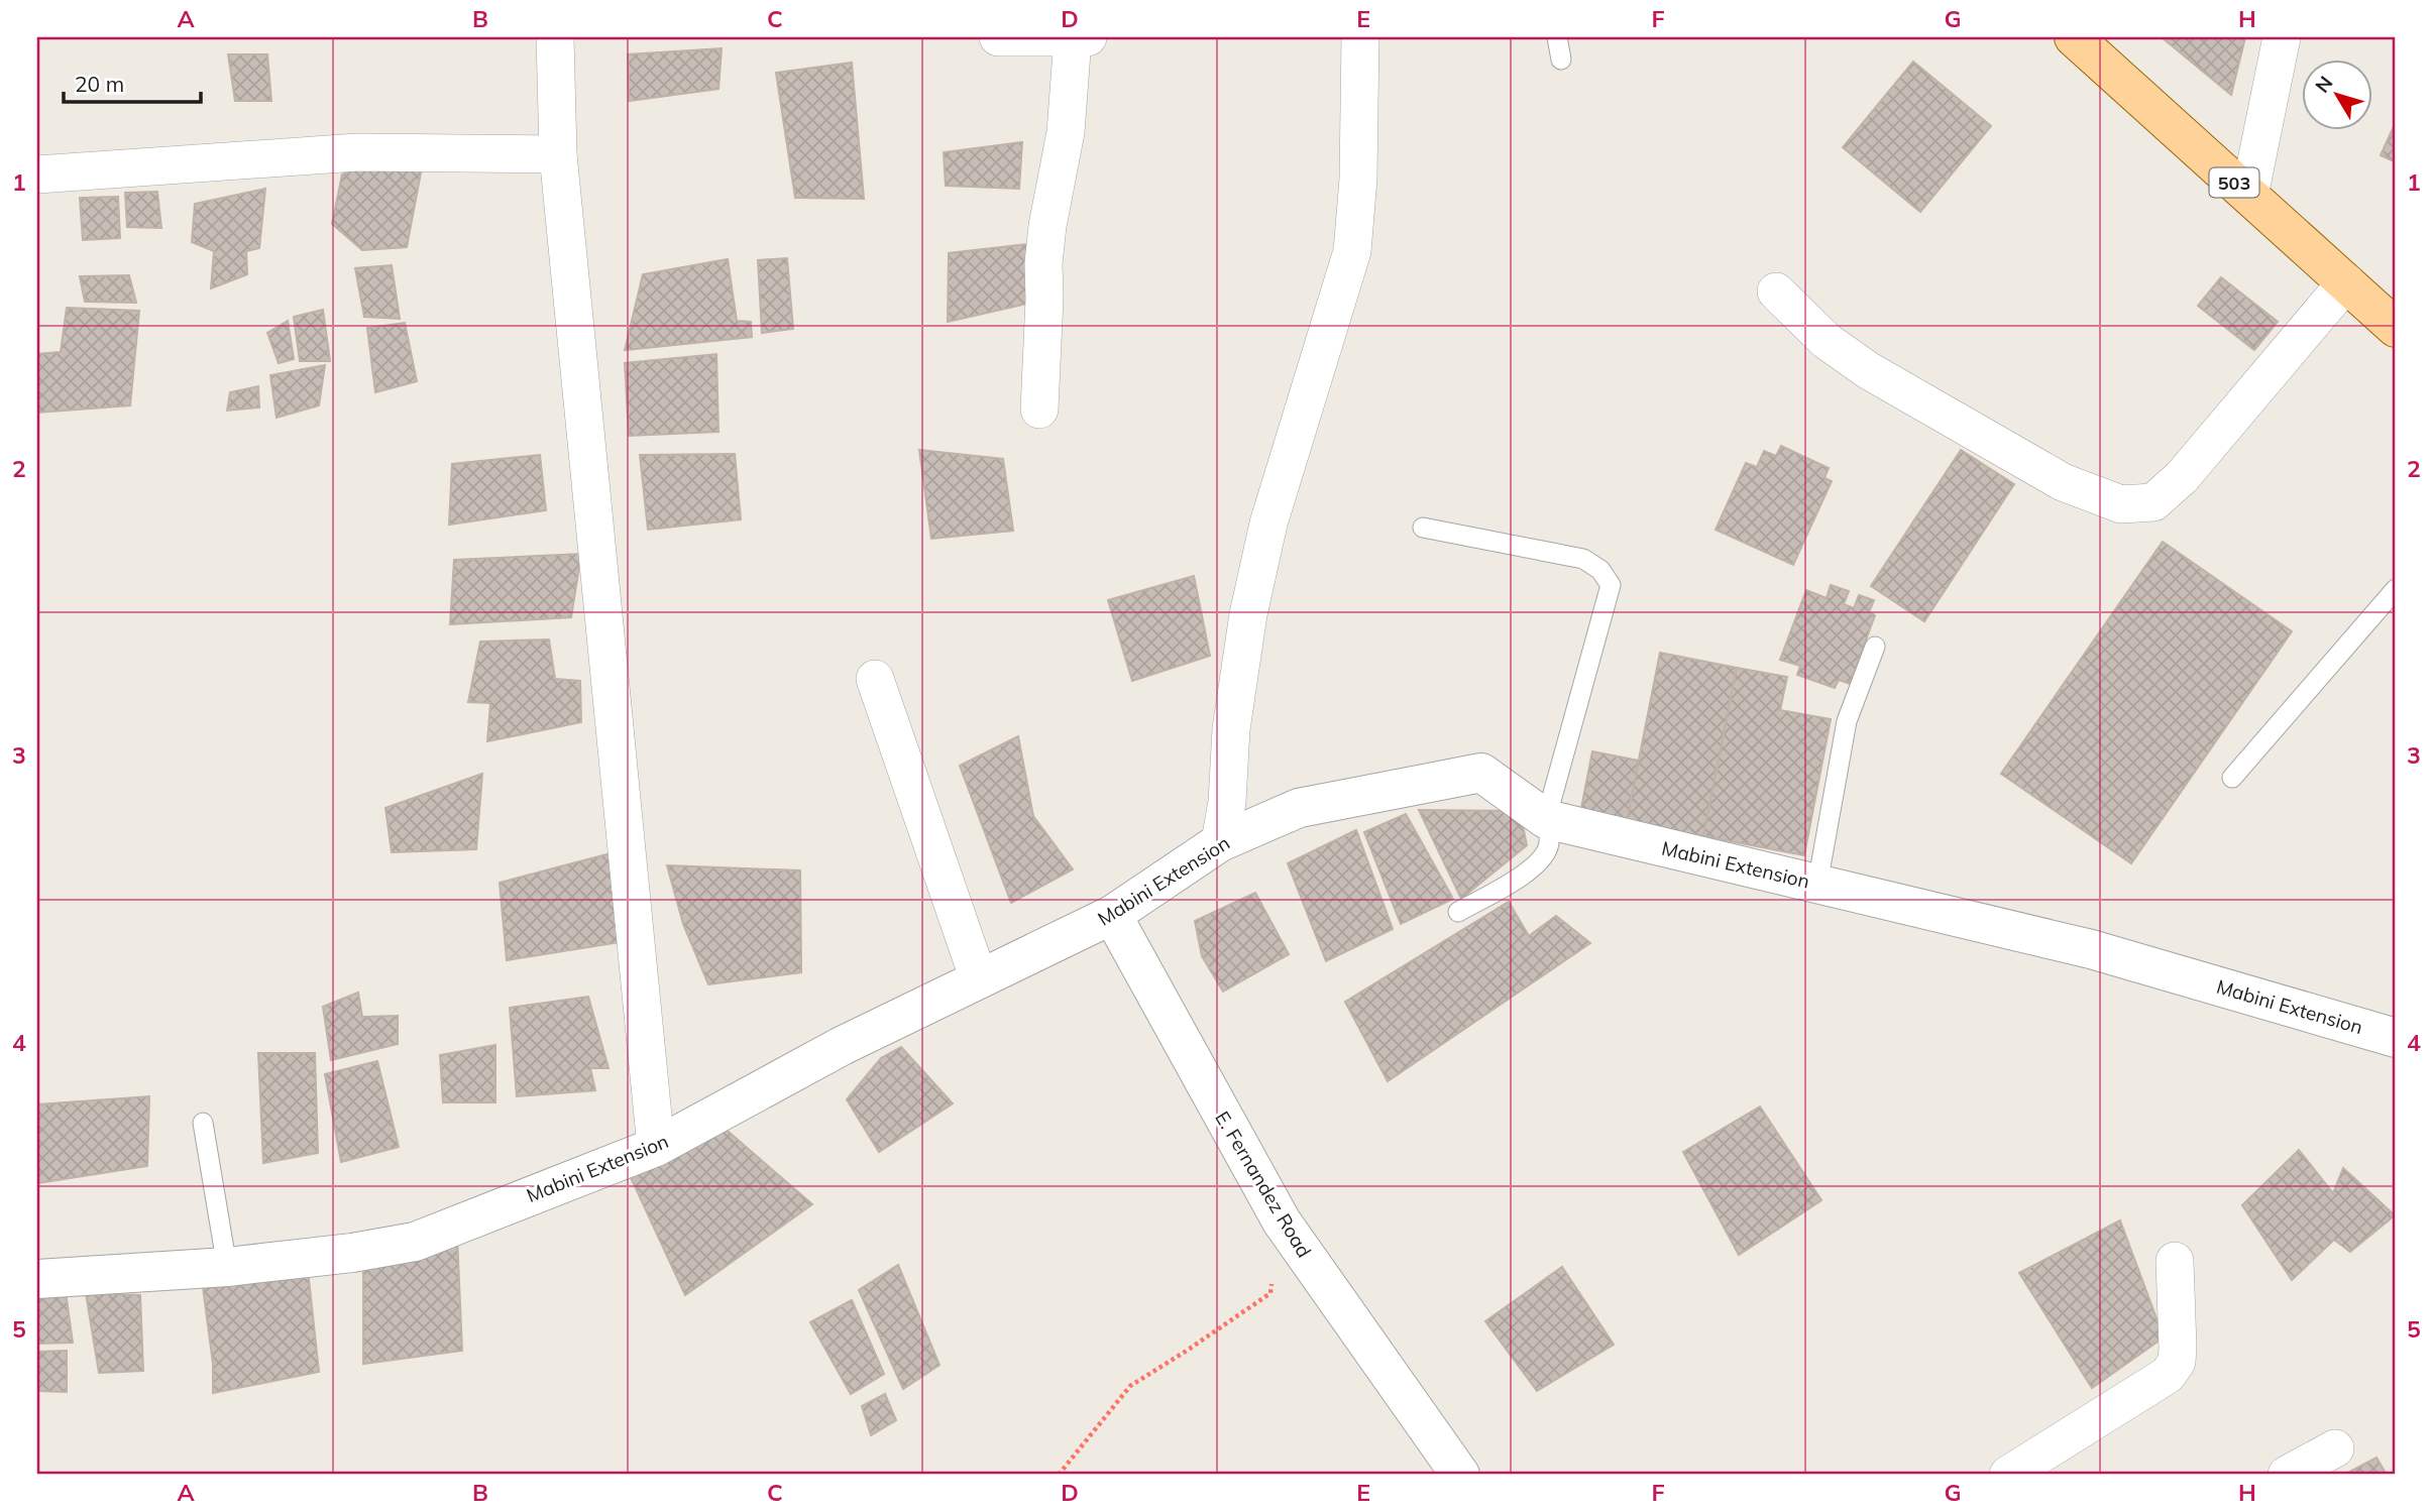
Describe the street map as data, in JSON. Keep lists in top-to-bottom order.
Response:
{
  "streets": {
    "main road": ["503"],
    "street": ["Mabini Extension", "E. Fernandez Road"]
  },
  "crossings": [
    ["Mabini Extension", "E. Fernandez Road"]
  ],
  "scale_bar": "20 m",
  "north": "top left",
  "grid": {
    "columns": [
      "A",
      "B",
      "C",
      "D",
      "E",
      "F",
      "G",
      "H"
    ],
    "rows": [
      "1",
      "2",
      "3",
      "4",
      "5"
    ]
  }
}
